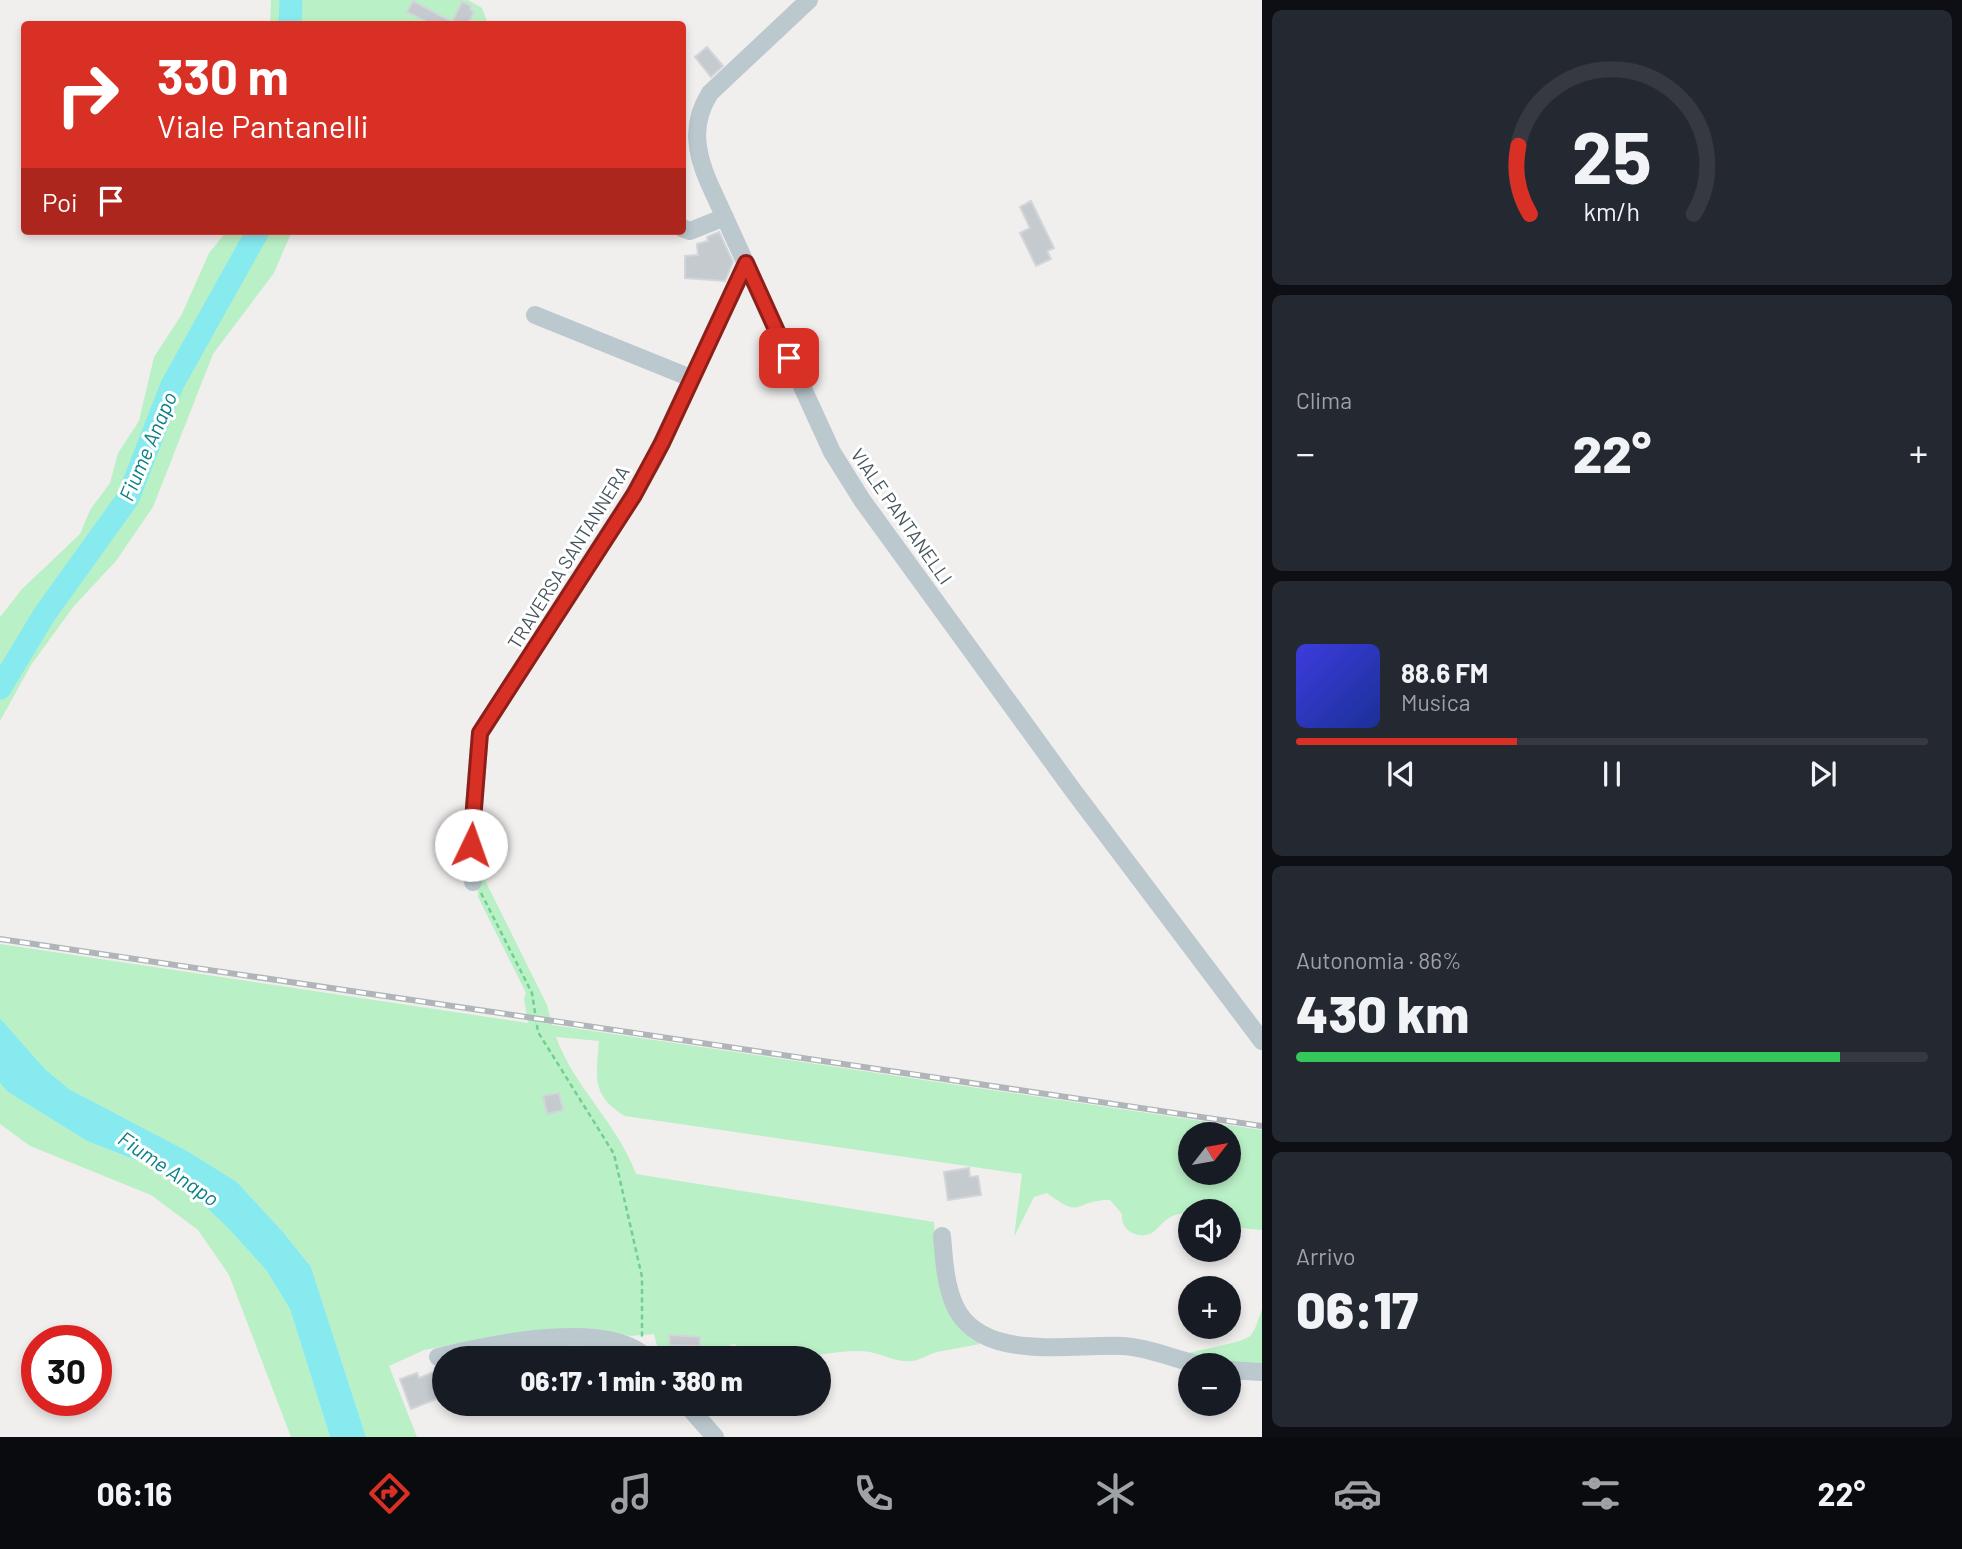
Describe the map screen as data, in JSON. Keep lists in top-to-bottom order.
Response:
{
  "streets": {
    "street": ["VIALE PANTANELLI", "TRAVERSA SANTANNERA"]
  },
  "crossings": [
    ["VIALE PANTANELLI", "TRAVERSA SANTANNERA"]
  ],
  "water": ["Fiume Anapo"],
  "north": "top right",
  "page": {
    "turn": ["330 m", "Viale Pantanelli"],
    "then": "Poi",
    "tile": [
      "Clima",
      ["Autonomia · 86%", "430 km"],
      ["Arrivo", "06:17"]
    ],
    "heat": ["−", "22°", "+"],
    "song": ["88.6 FM", "Musica"],
    "map_buttons": ["+", "−"],
    "limit": "30",
    "trip": "06:17 · 1 min · 380 m",
    "tabs": ["06:16", "22°"],
    "gauge": ["25", "km/h"]
  }
}
